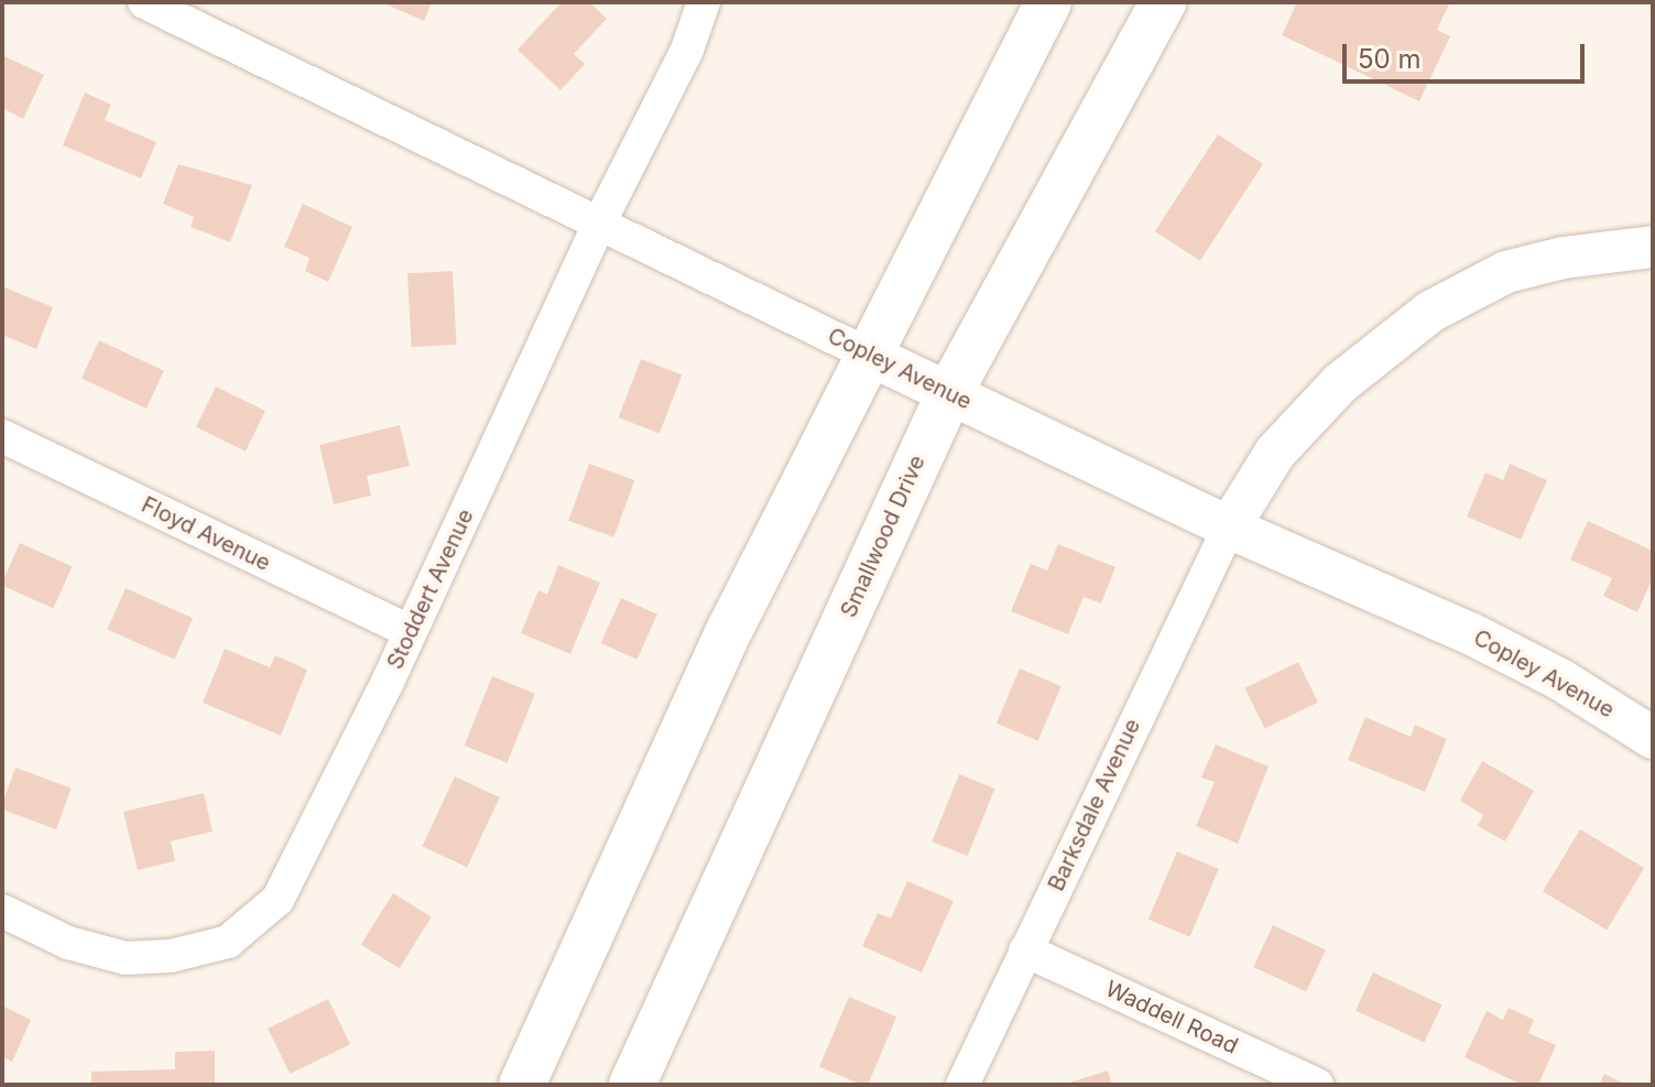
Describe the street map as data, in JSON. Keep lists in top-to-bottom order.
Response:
{
  "streets": {
    "main road": ["Smallwood Drive"],
    "street": [
      "Copley Avenue",
      "Floyd Avenue",
      "Stoddert Avenue",
      "Barksdale Avenue",
      "Waddell Road"
    ]
  },
  "crossings": [
    ["Copley Avenue", "Smallwood Drive"],
    ["Copley Avenue", "Stoddert Avenue"],
    ["Copley Avenue", "Barksdale Avenue"],
    ["Floyd Avenue", "Stoddert Avenue"],
    ["Barksdale Avenue", "Waddell Road"]
  ],
  "scale_bar": "50 m"
}
